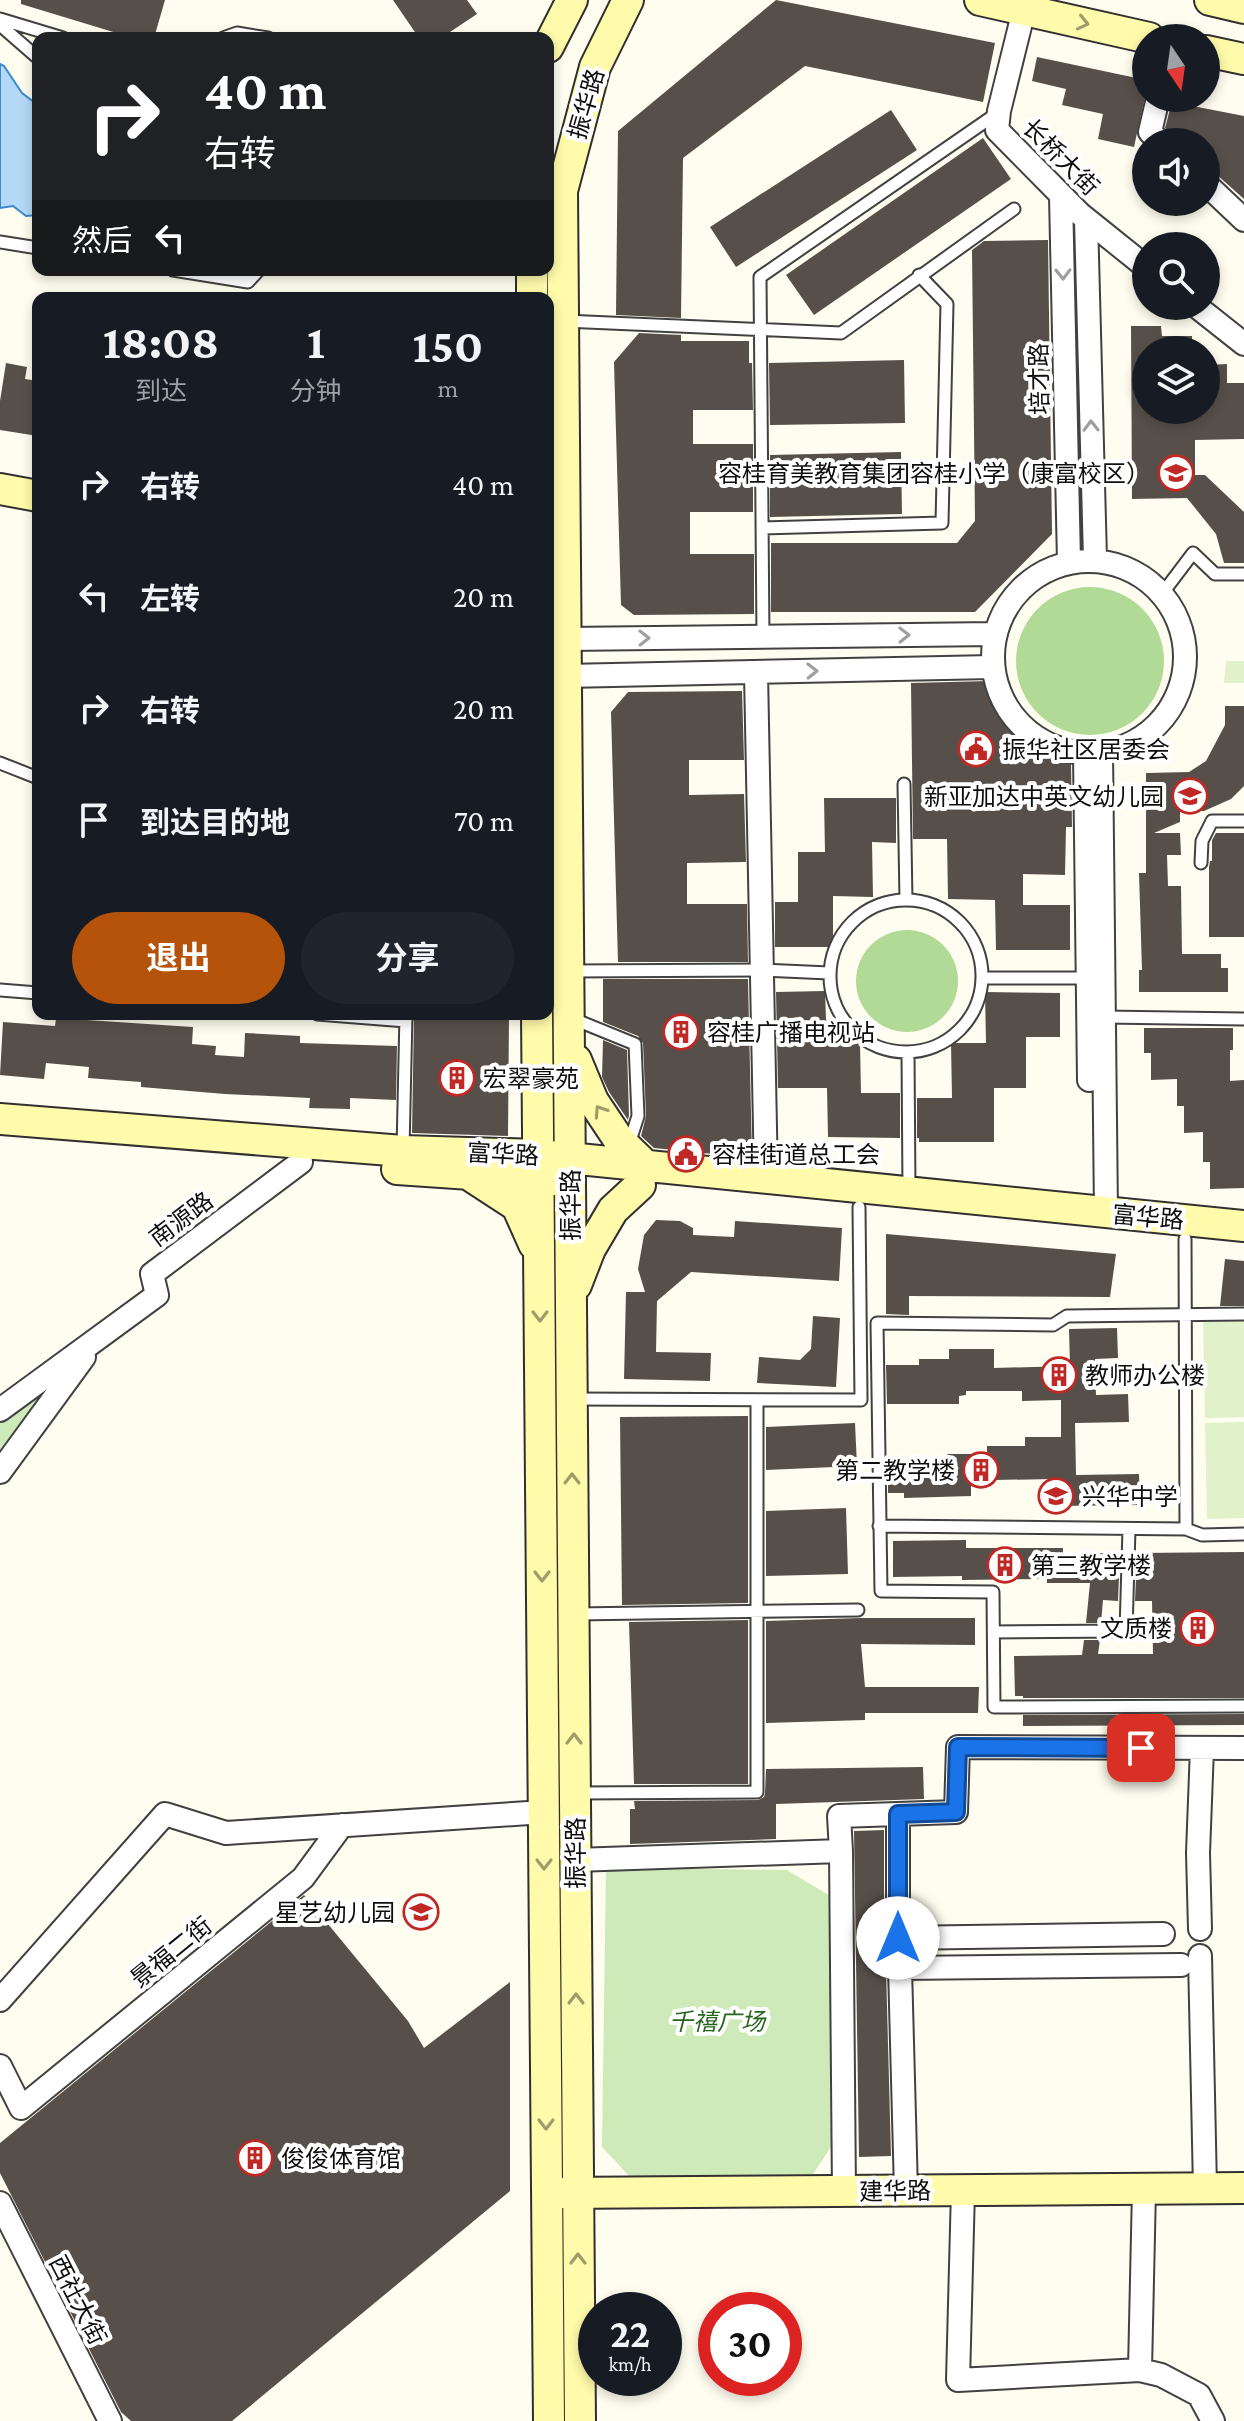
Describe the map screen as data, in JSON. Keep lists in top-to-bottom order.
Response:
{
  "streets": {
    "main road": ["振华路", "富华路", "建华路"],
    "street": [
      "长桥大街",
      "培才路",
      "南源路",
      "景福二街",
      "西社大街"
    ]
  },
  "crossings": [
    ["振华路", "富华路"],
    ["振华路", "建华路"],
    ["长桥大街", "培才路"],
    ["富华路", "南源路"]
  ],
  "parks": ["千禧广场"],
  "places": {
    "school or university": [
      "容桂育美教育集团容桂小学（康富校区）",
      "新亚加达中英文幼儿园",
      "兴华中学",
      "星艺幼儿园"
    ],
    "public building": ["振华社区居委会", "容桂街道总工会"],
    "building": [
      "容桂广播电视站",
      "宏翠豪苑",
      "教师办公楼",
      "第二教学楼",
      "第三教学楼",
      "文质楼",
      "俊俊体育馆"
    ]
  },
  "north": "bottom",
  "page": {
    "turn": ["40 m", "右转"],
    "then": "然后",
    "eta": [
      "18:08",
      "到达",
      "1",
      "分钟",
      "150",
      "m"
    ],
    "list": [
      {
        "name": "右转",
        "value": "40 m"
      },
      {
        "name": "左转",
        "value": "20 m"
      },
      {
        "name": "右转",
        "value": "20 m"
      },
      {
        "name": "到达目的地",
        "value": "70 m"
      }
    ],
    "buttons": ["退出", "分享"],
    "speed": "22 km/h",
    "limit": "30"
  }
}
